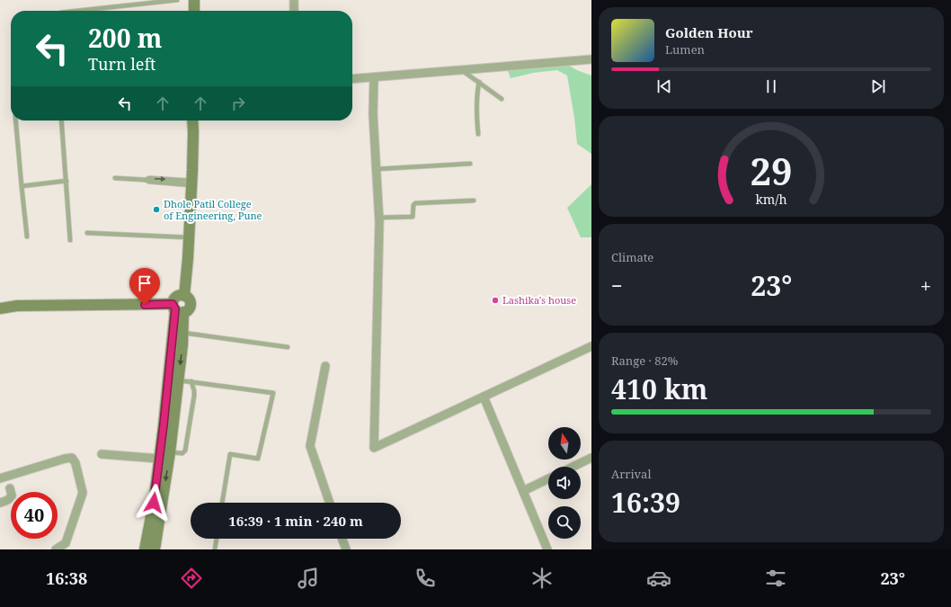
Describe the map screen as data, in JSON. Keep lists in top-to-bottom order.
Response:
{
  "places": ["Dhole Patil College of Engineering, Pune", "Lashika's house"],
  "north": "top",
  "page": {
    "turn": ["200 m", "Turn left"],
    "song": ["Golden Hour", "Lumen"],
    "tile": [
      "Climate",
      ["Range · 82%", "410 km"],
      ["Arrival", "16:39"]
    ],
    "heat": ["−", "23°", "+"],
    "limit": "40",
    "trip": "16:39 · 1 min · 240 m",
    "tabs": ["16:38", "23°"],
    "gauge": ["29", "km/h"]
  }
}
